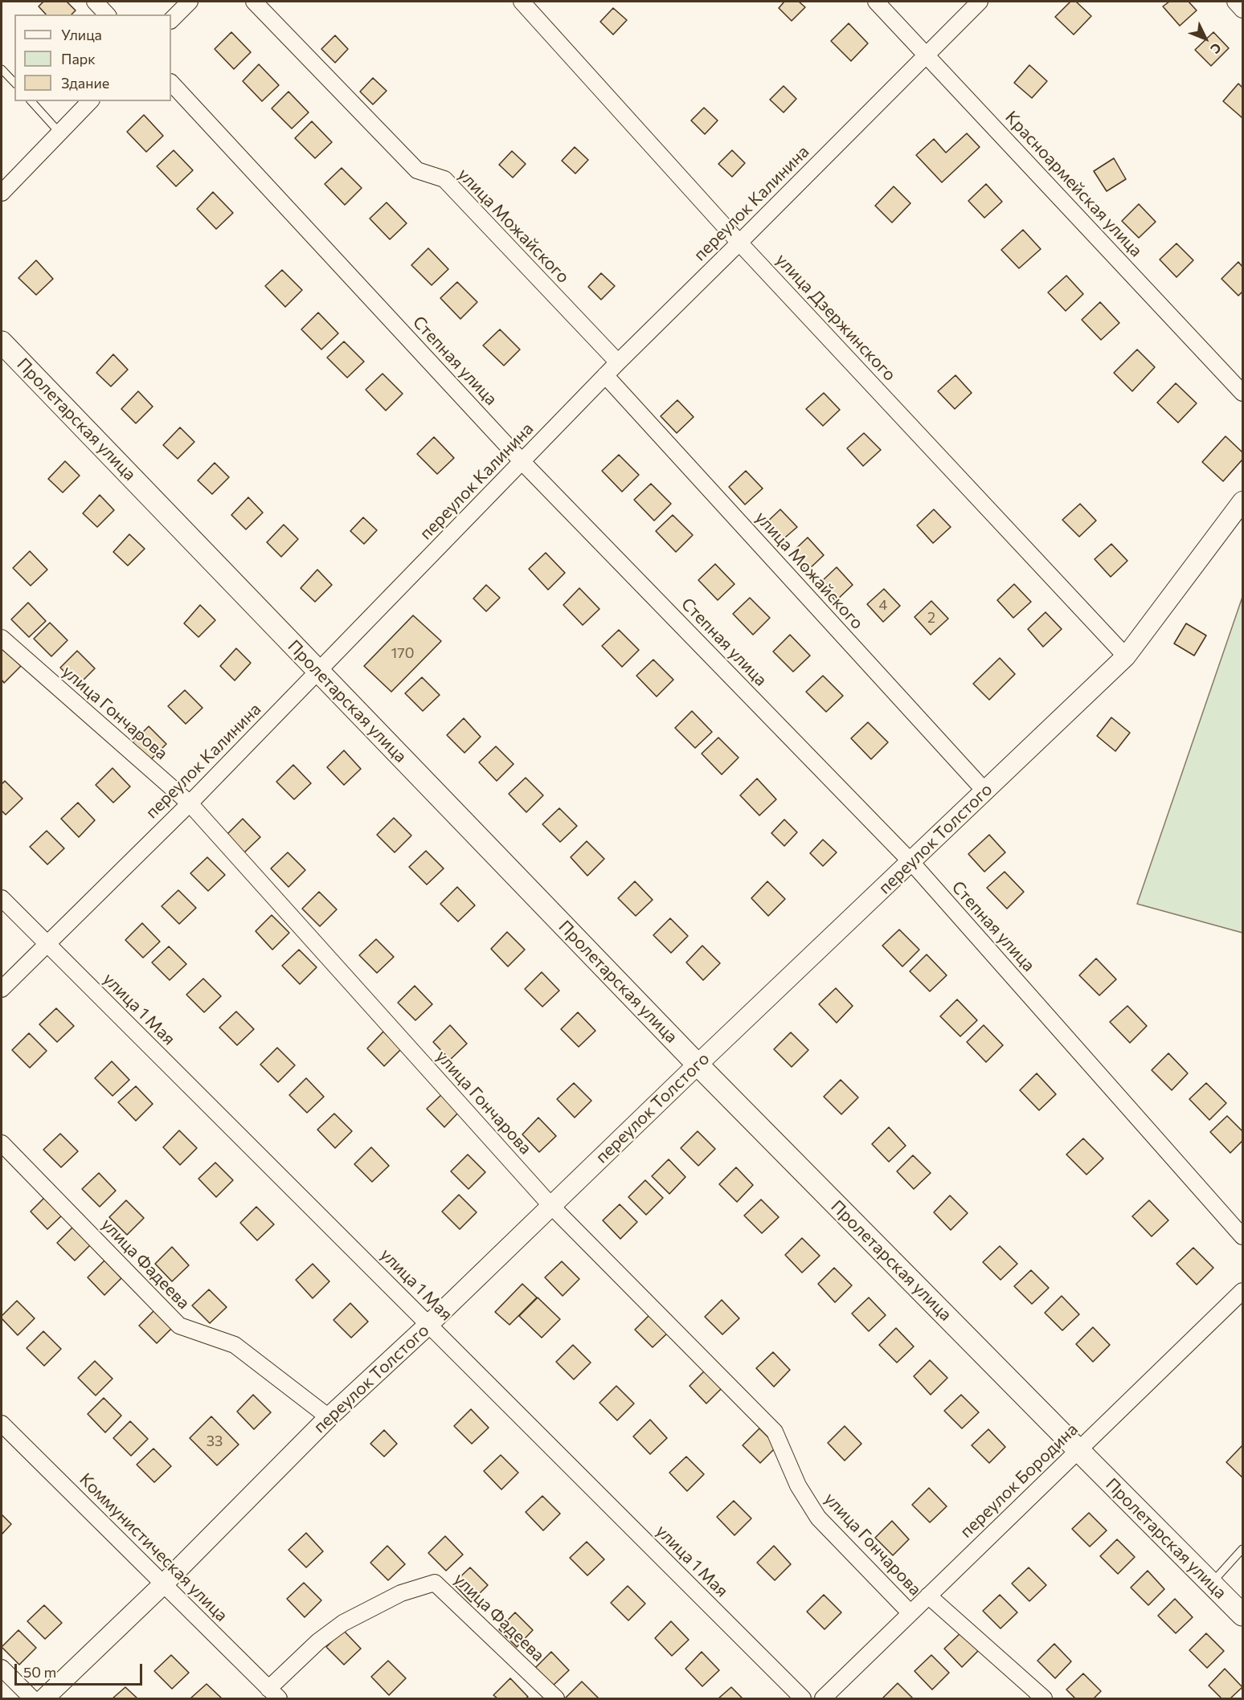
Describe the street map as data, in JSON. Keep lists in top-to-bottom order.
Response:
{
  "streets": {
    "main road": ["Пролетарская улица"],
    "street": [
      "Красноармейская улица",
      "переулок Калинина",
      "улица Можайского",
      "улица Дзержинского",
      "Степная улица",
      "улица Гончарова",
      "переулок Толстого",
      "улица 1 Мая",
      "улица Фадеева",
      "переулок Бородина",
      "Коммунистическая улица"
    ]
  },
  "crossings": [
    ["Красноармейская улица", "переулок Калинина"],
    ["переулок Калинина", "улица Можайского"],
    ["переулок Калинина", "улица Дзержинского"],
    ["переулок Калинина", "Степная улица"],
    ["переулок Калинина", "Пролетарская улица"],
    ["переулок Калинина", "улица Гончарова"],
    ["переулок Калинина", "улица 1 Мая"],
    ["улица Можайского", "переулок Толстого"],
    ["улица Дзержинского", "переулок Толстого"],
    ["Степная улица", "переулок Толстого"],
    ["Пролетарская улица", "переулок Толстого"],
    ["Пролетарская улица", "переулок Бородина"],
    ["улица Гончарова", "переулок Толстого"],
    ["улица Гончарова", "переулок Бородина"],
    ["переулок Толстого", "улица 1 Мая"],
    ["переулок Толстого", "улица Фадеева"],
    ["переулок Толстого", "Коммунистическая улица"],
    ["улица Фадеева", "Коммунистическая улица"]
  ],
  "house_numbers": [
    "4",
    "2",
    "170",
    "33"
  ],
  "legend": ["Улица", "Парк", "Здание"],
  "scale_bar": "50 m",
  "north": "bottom right"
}
